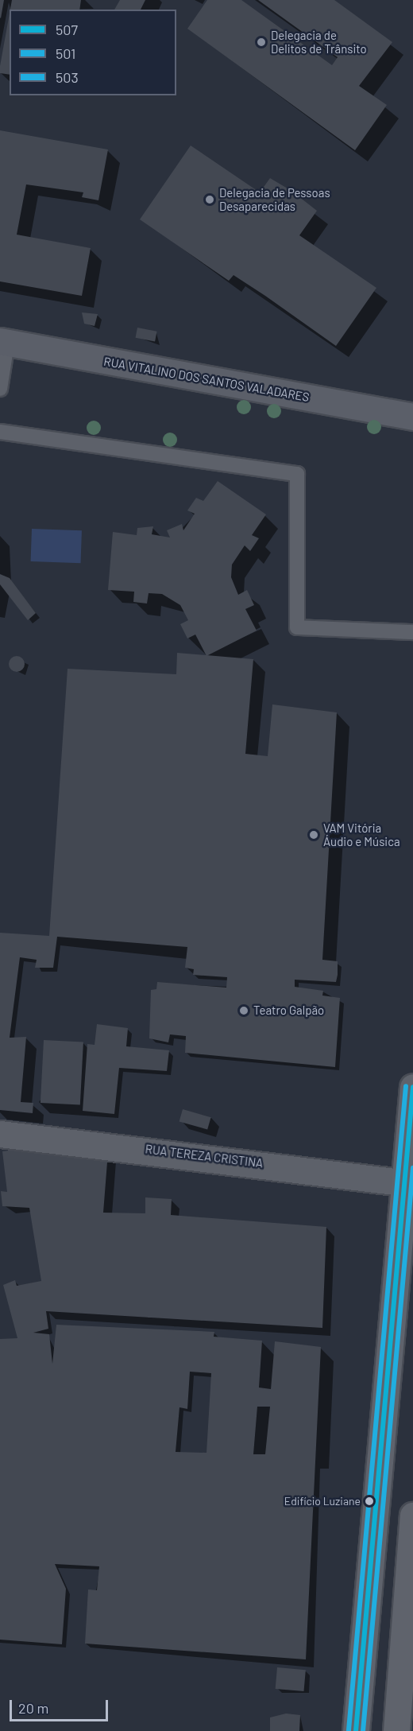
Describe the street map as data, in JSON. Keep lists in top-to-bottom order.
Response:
{
  "streets": {
    "street": ["RUA VITALINO DOS SANTOS VALADARES", "RUA TEREZA CRISTINA"]
  },
  "places": [
    "Delegacia de Delitos de Trânsito",
    "Delegacia de Pessoas Desaparecidas",
    "VAM Vitória Áudio e Música",
    "Teatro Galpão",
    "Edifício Luziane"
  ],
  "lines": ["transit line 503", "transit line 507", "transit line 501"],
  "legend": ["507", "501", "503"],
  "scale_bar": "20 m"
}
